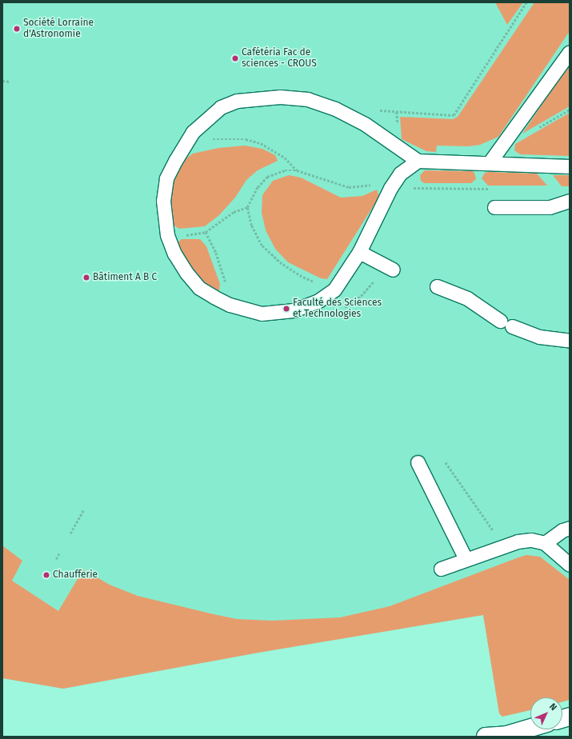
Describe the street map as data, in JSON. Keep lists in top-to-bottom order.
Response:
{
  "places": [
    "Société Lorraine d'Astronomie",
    "Cafétéria Fac de sciences - CROUS",
    "Bâtiment A B C",
    "Faculté des Sciences et Technologies",
    "Chaufferie"
  ],
  "north": "top right"
}
